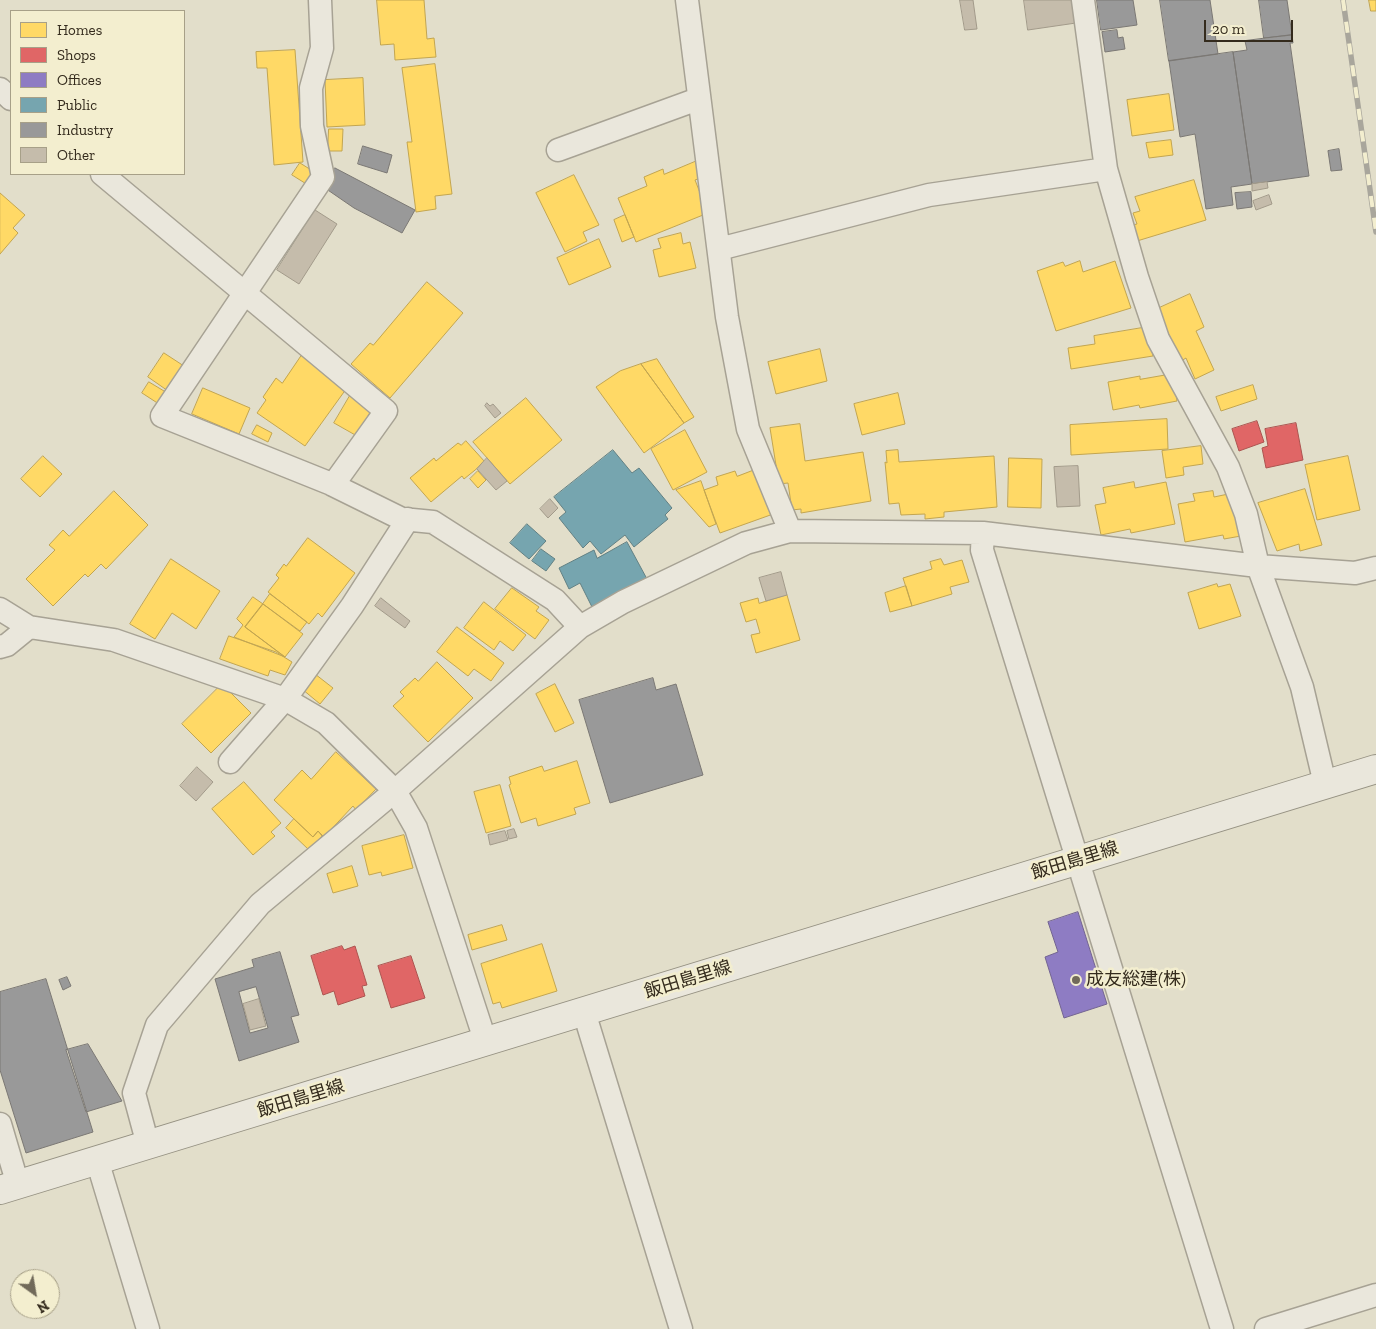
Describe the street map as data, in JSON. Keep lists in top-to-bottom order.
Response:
{
  "streets": {
    "main road": ["飯田島里線"]
  },
  "places": ["成友総建(株)"],
  "legend": [
    "Homes",
    "Shops",
    "Offices",
    "Public",
    "Industry",
    "Other"
  ],
  "scale_bar": "20 m",
  "north": "bottom right"
}
